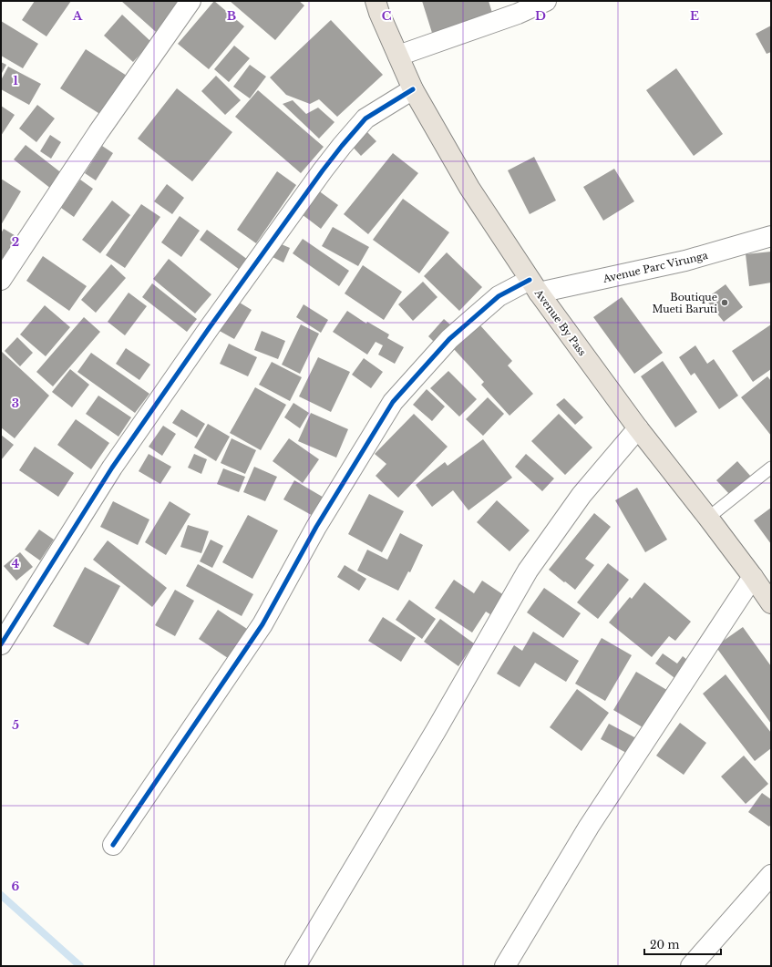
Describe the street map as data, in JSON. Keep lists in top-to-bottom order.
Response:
{
  "streets": {
    "highway": ["Avenue By Pass"],
    "street": ["Avenue Parc Virunga"]
  },
  "crossings": [
    ["Avenue Parc Virunga", "Avenue By Pass"]
  ],
  "places": ["Boutique Mueti Baruti"],
  "scale_bar": "20 m",
  "grid": {
    "columns": [
      "A",
      "B",
      "C",
      "D",
      "E"
    ],
    "rows": [
      "1",
      "2",
      "3",
      "4",
      "5",
      "6"
    ]
  }
}
